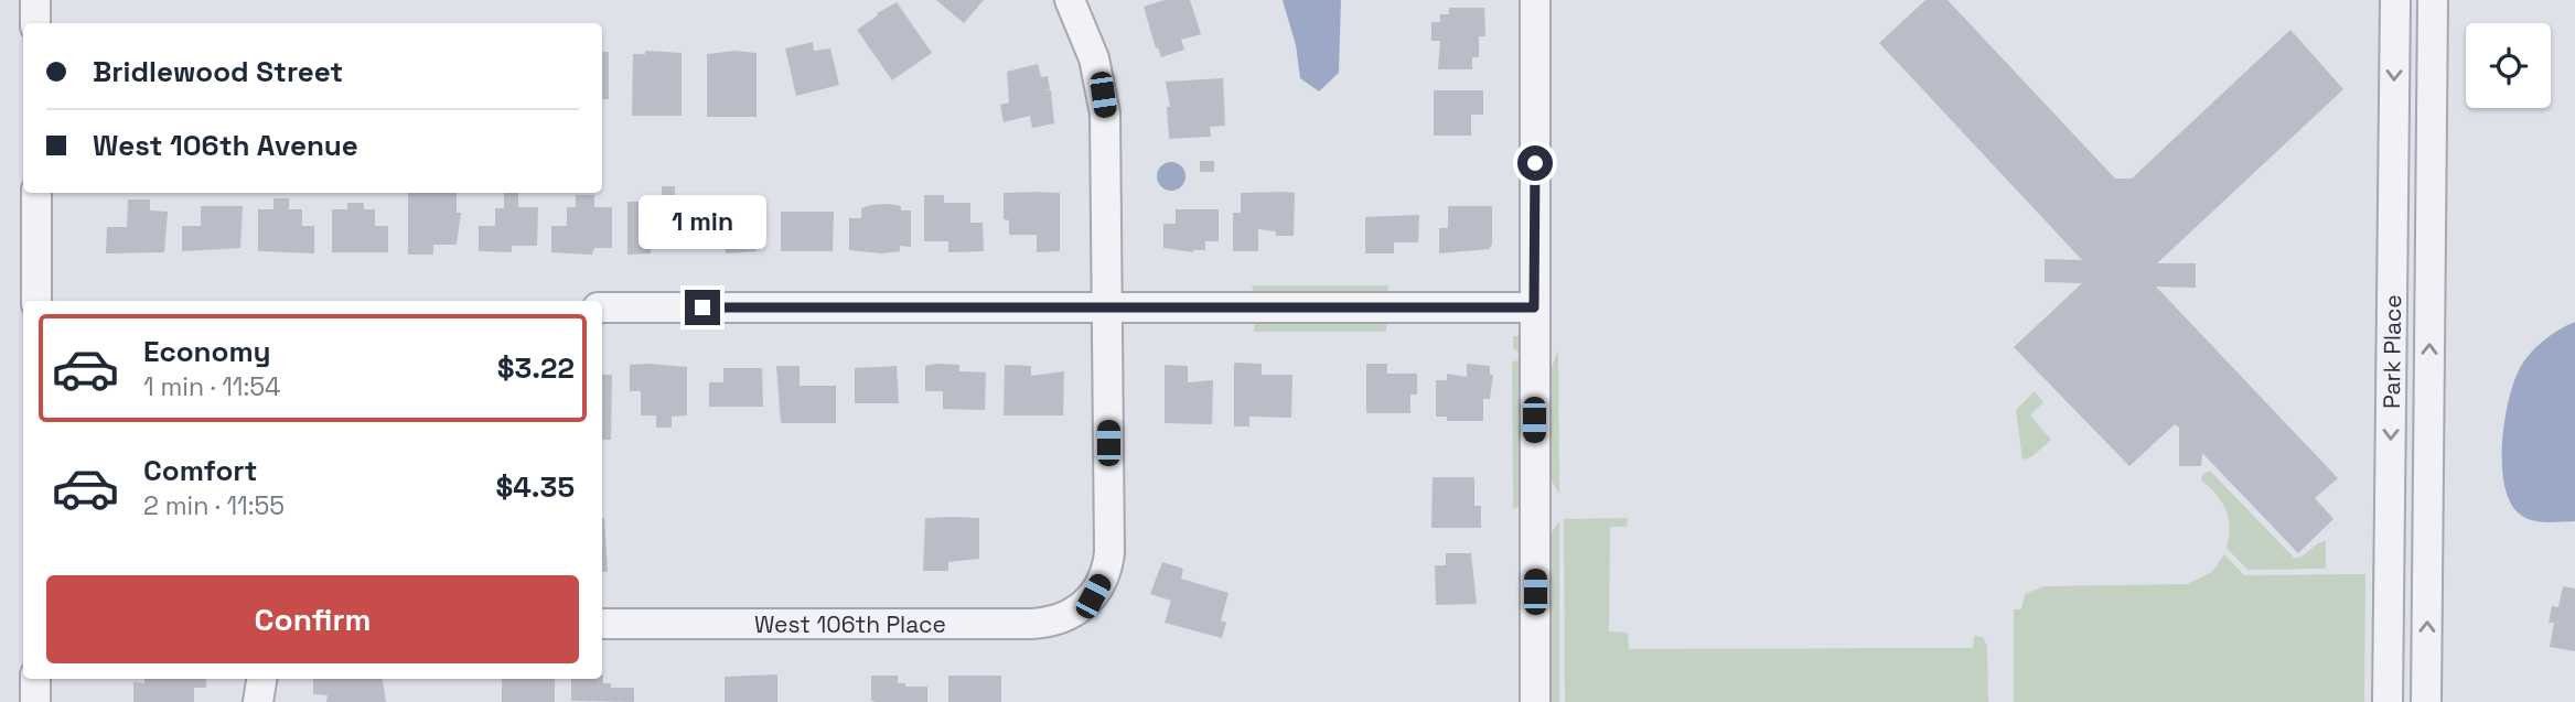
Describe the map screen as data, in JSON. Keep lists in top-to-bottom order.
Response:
{
  "streets": {
    "street": ["Park Place", "West 106th Place"]
  },
  "page": {
    "banner": ["Bridlewood Street", "West 106th Avenue"],
    "bubble": "1 min",
    "list": [
      {
        "name": "Economy",
        "note": "1 min · 11:54",
        "value": "$3.22"
      },
      {
        "name": "Comfort",
        "note": "2 min · 11:55",
        "value": "$4.35"
      }
    ],
    "buttons": "Confirm"
  }
}
